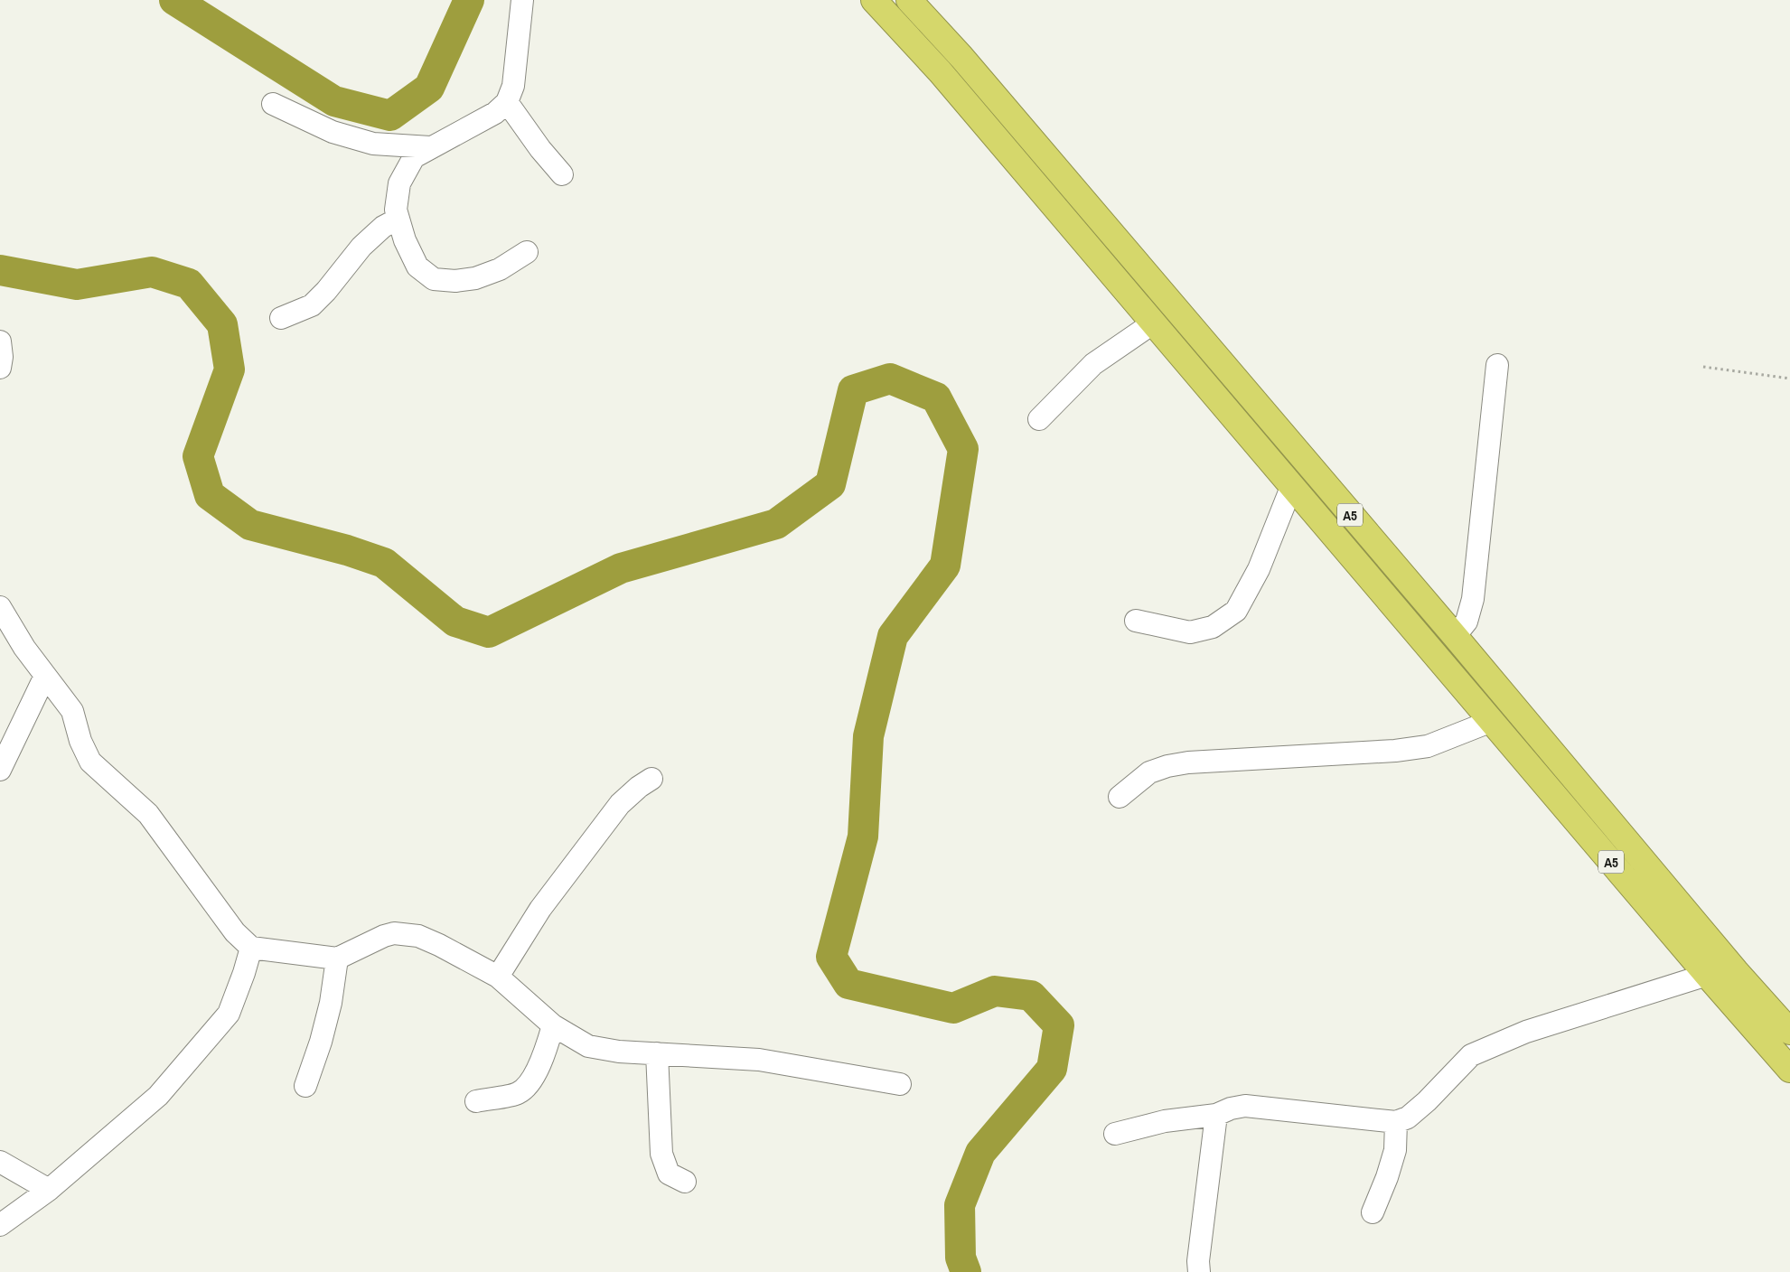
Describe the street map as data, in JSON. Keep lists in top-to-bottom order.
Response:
{
  "streets": {
    "highway": ["A5"]
  }
}
